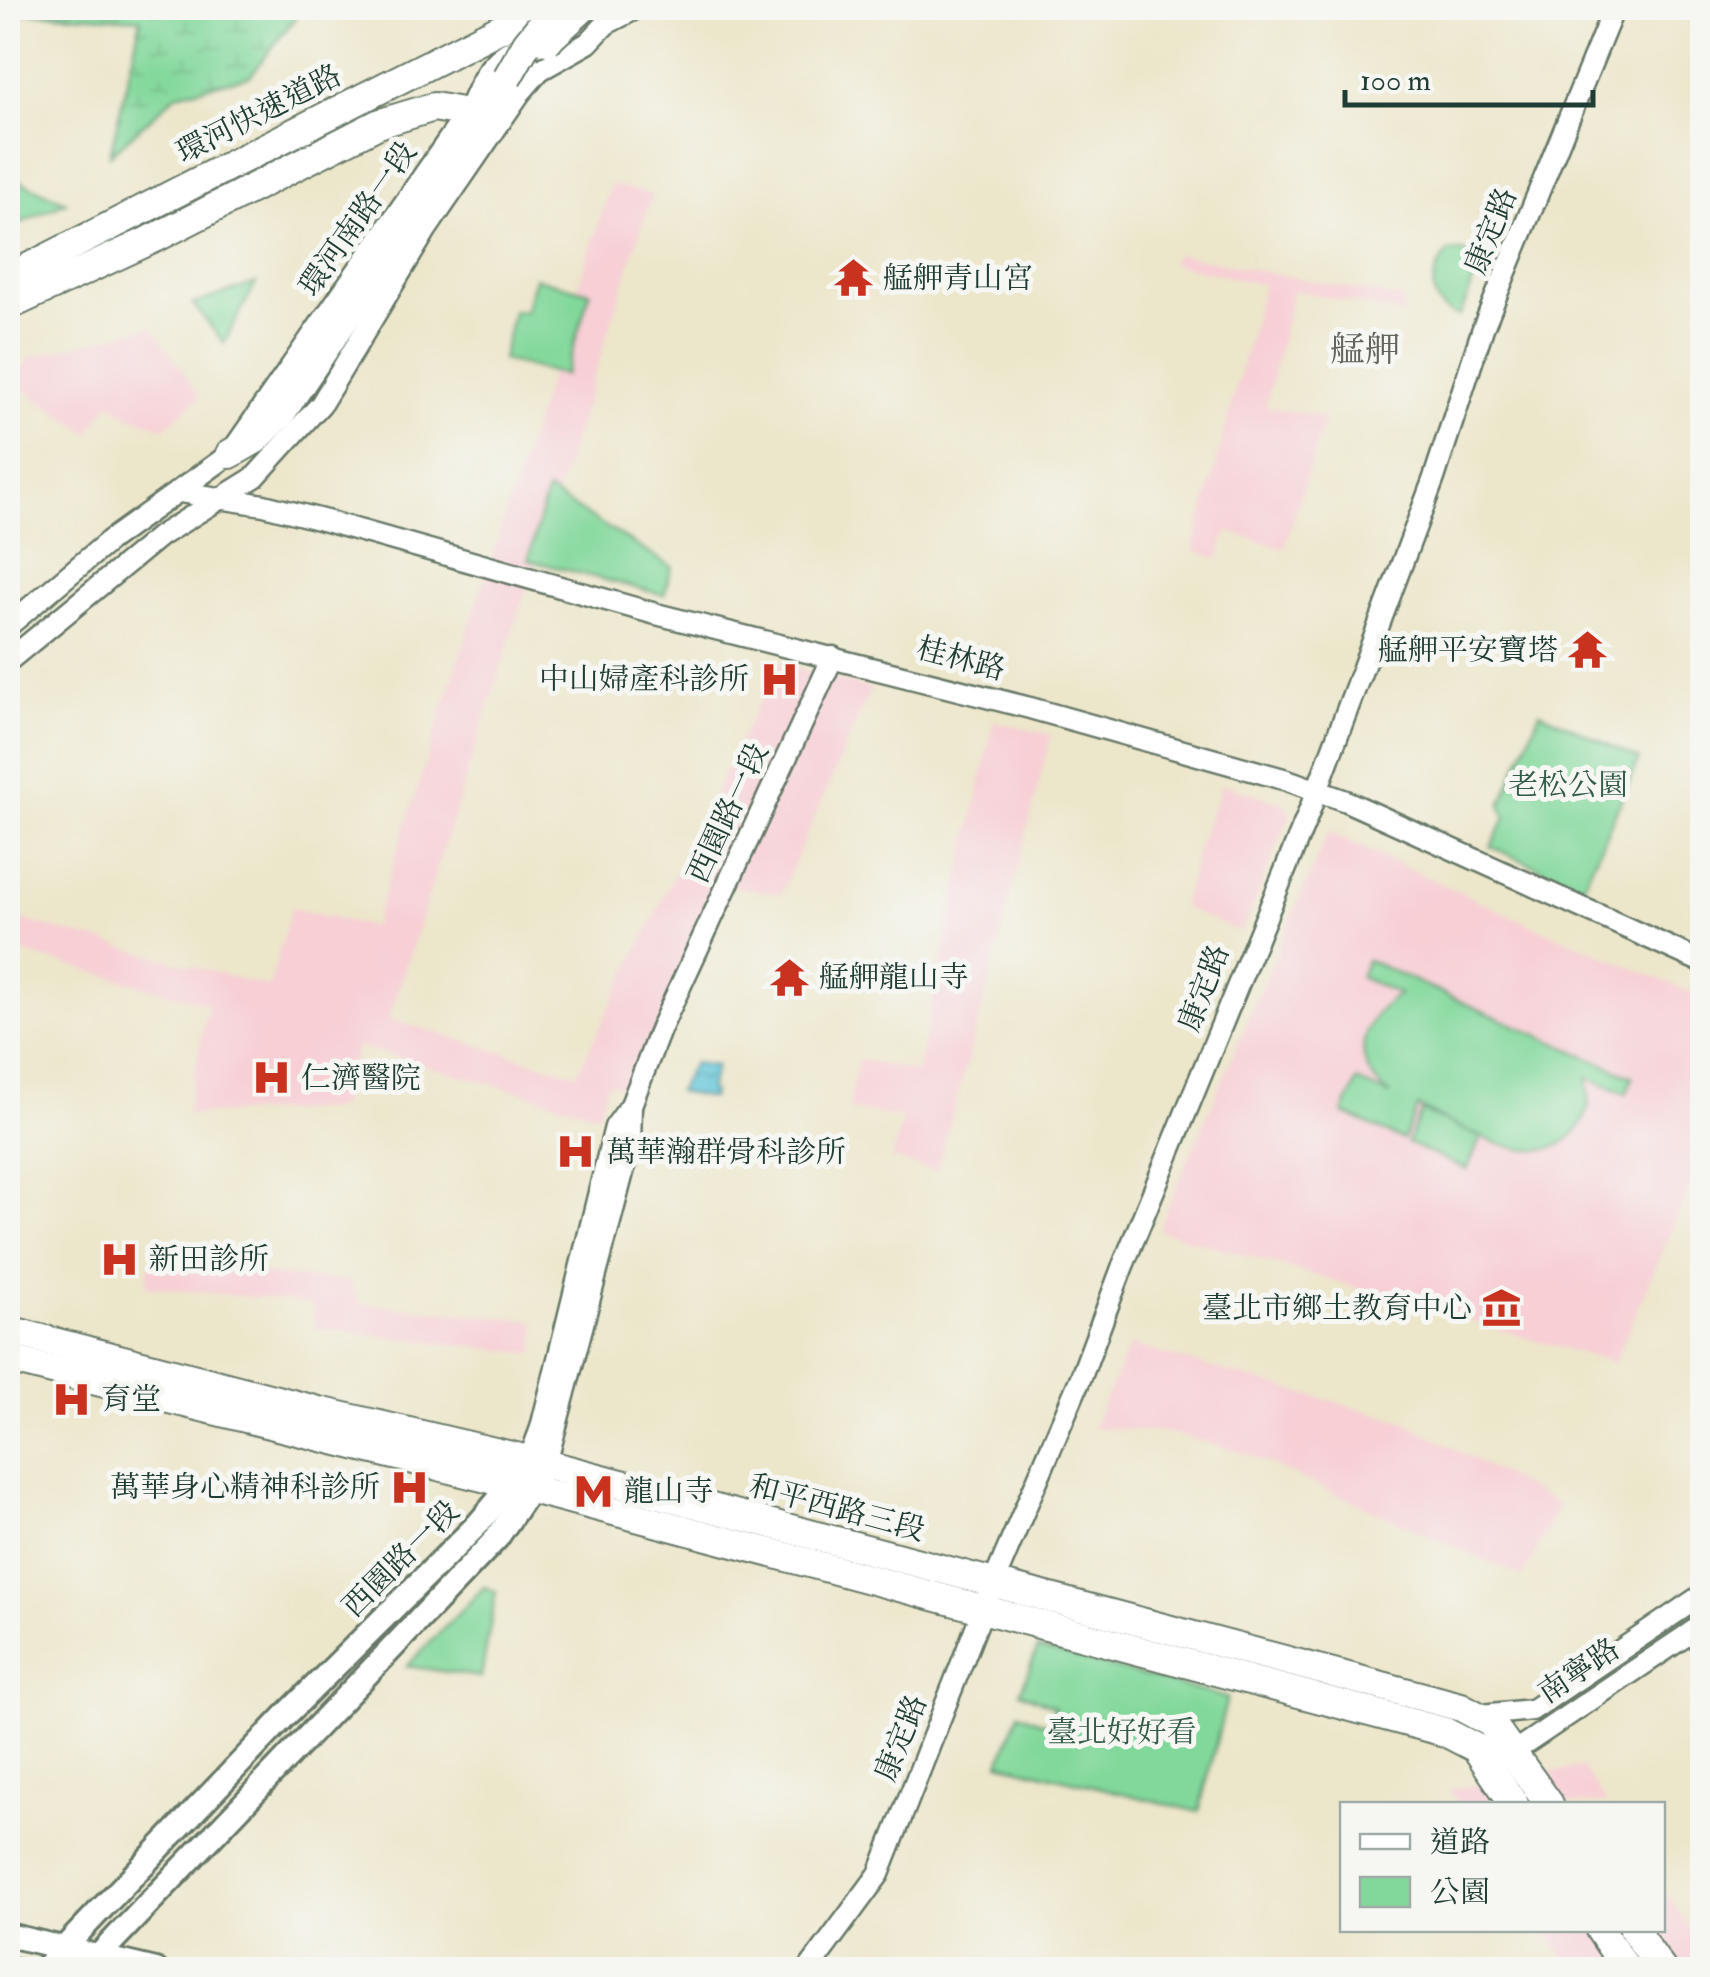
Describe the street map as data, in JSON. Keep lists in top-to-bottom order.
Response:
{
  "streets": {
    "main road": ["環河快速道路", "西園路一段", "和平西路三段"],
    "street": [
      "環河南路一段",
      "康定路",
      "桂林路",
      "南寧路"
    ]
  },
  "crossings": [
    ["環河南路一段", "桂林路"],
    ["康定路", "桂林路"],
    ["康定路", "和平西路三段"],
    ["桂林路", "西園路一段"],
    ["西園路一段", "和平西路三段"],
    ["和平西路三段", "南寧路"]
  ],
  "districts": ["艋舺"],
  "parks": ["老松公園", "臺北好好看"],
  "places": {
    "temple": ["艋舺青山宮", "艋舺平安寶塔", "艋舺龍山寺"],
    "hospital": [
      "中山婦產科診所",
      "仁濟醫院",
      "萬華瀚群骨科診所",
      "新田診所",
      "育堂",
      "萬華身心精神科診所"
    ],
    "museum": ["臺北市鄉土教育中心"],
    "metro station": ["龍山寺"]
  },
  "legend": ["道路", "公園"],
  "scale_bar": "100 m"
}
